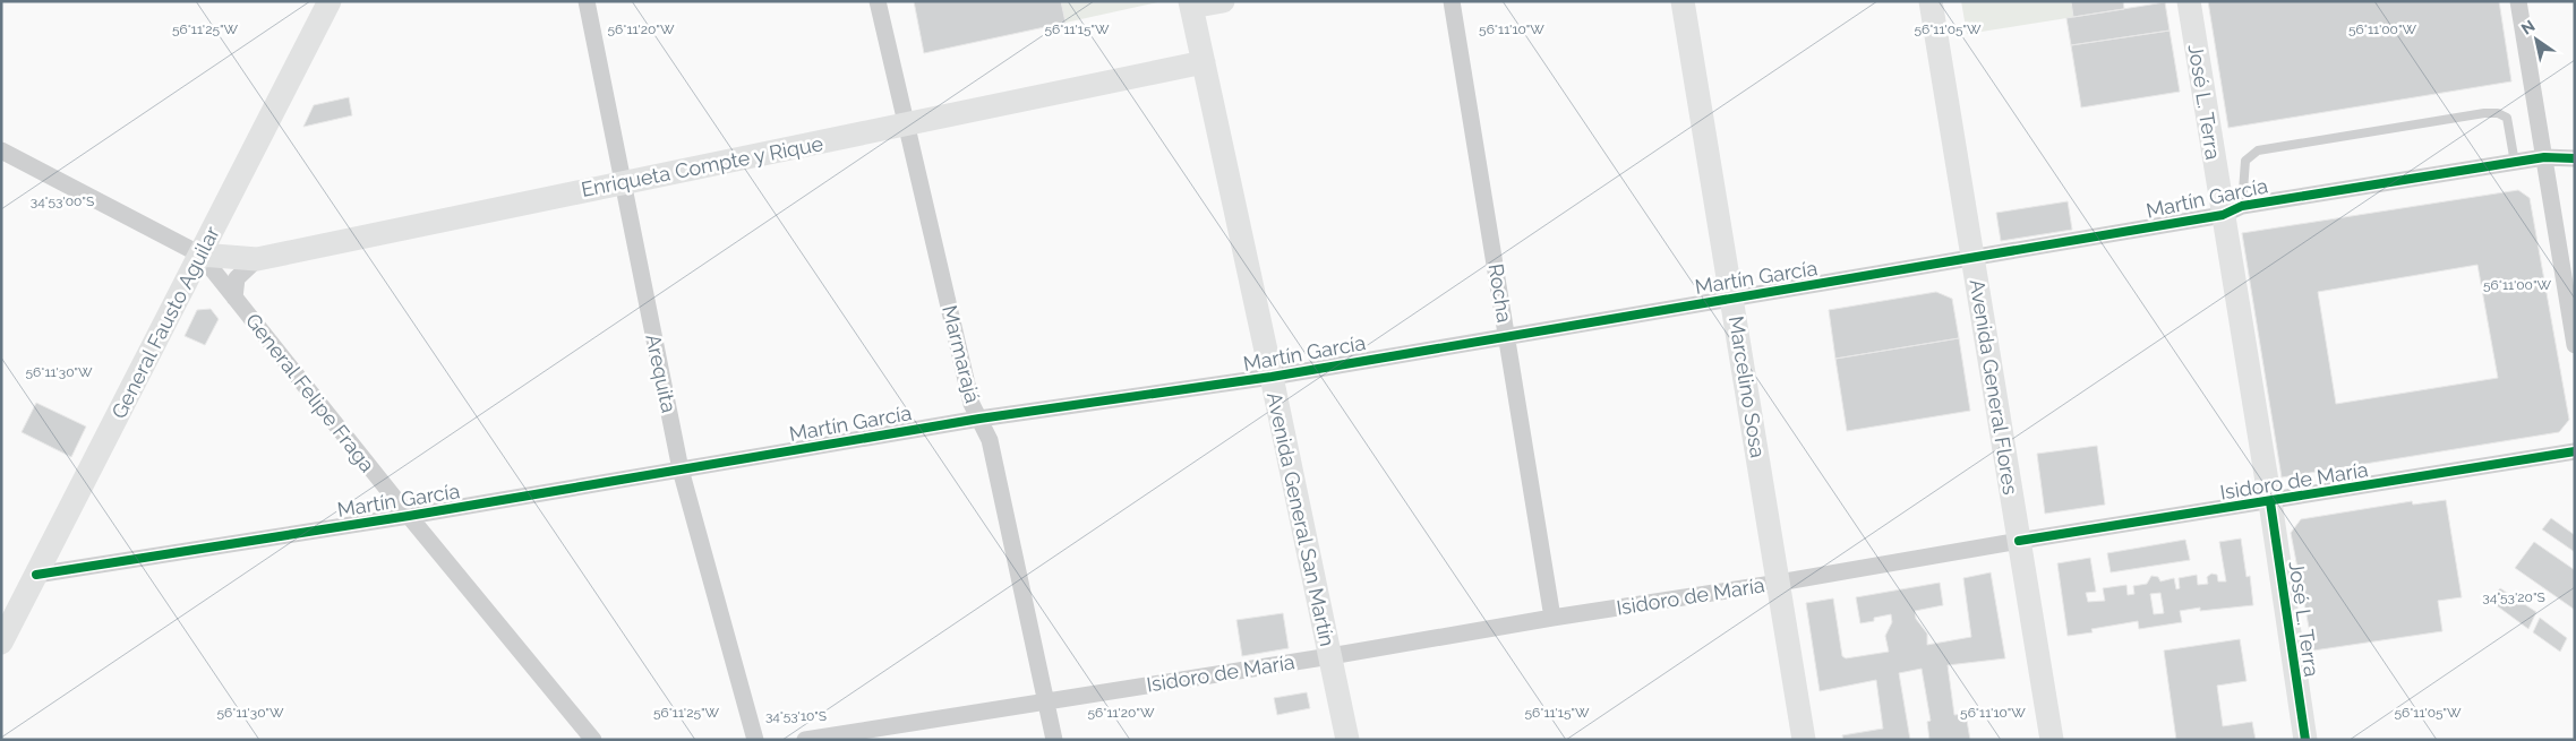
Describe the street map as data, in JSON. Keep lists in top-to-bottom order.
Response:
{
  "streets": {
    "street": [
      "José L. Terra",
      "Enriqueta Compte y Rique",
      "Martín García",
      "Rocha",
      "General Fausto Aguilar",
      "Marmarajá",
      "Arequita",
      "Marcelino Sosa",
      "Avenida General Flores",
      "General Felipe Fraga",
      "Isidoro de María",
      "Avenida General San Martín"
    ]
  },
  "crossings": [
    ["José L. Terra", "Martín García"],
    ["José L. Terra", "Isidoro de María"],
    ["Enriqueta Compte y Rique", "General Fausto Aguilar"],
    ["Enriqueta Compte y Rique", "Marmarajá"],
    ["Enriqueta Compte y Rique", "Arequita"],
    ["Enriqueta Compte y Rique", "General Felipe Fraga"],
    ["Enriqueta Compte y Rique", "Avenida General San Martín"],
    ["Martín García", "Rocha"],
    ["Martín García", "General Fausto Aguilar"],
    ["Martín García", "Marmarajá"],
    ["Martín García", "Arequita"],
    ["Martín García", "Marcelino Sosa"],
    ["Martín García", "Avenida General Flores"],
    ["Martín García", "General Felipe Fraga"],
    ["Martín García", "Avenida General San Martín"],
    ["Rocha", "Isidoro de María"],
    ["General Fausto Aguilar", "General Felipe Fraga"],
    ["Marmarajá", "Isidoro de María"],
    ["Marcelino Sosa", "Isidoro de María"],
    ["Avenida General Flores", "Isidoro de María"],
    ["Isidoro de María", "Avenida General San Martín"]
  ],
  "north": "top left",
  "coordinates": [
    "56°11'25\"W",
    "56°11'20\"W",
    "56°11'15\"W",
    "56°11'10\"W",
    "56°11'05\"W",
    "56°11'00\"W",
    "34°53'00\"S",
    "56°11'30\"W",
    "34°53'20\"S",
    "34°53'10\"S"
  ]
}
